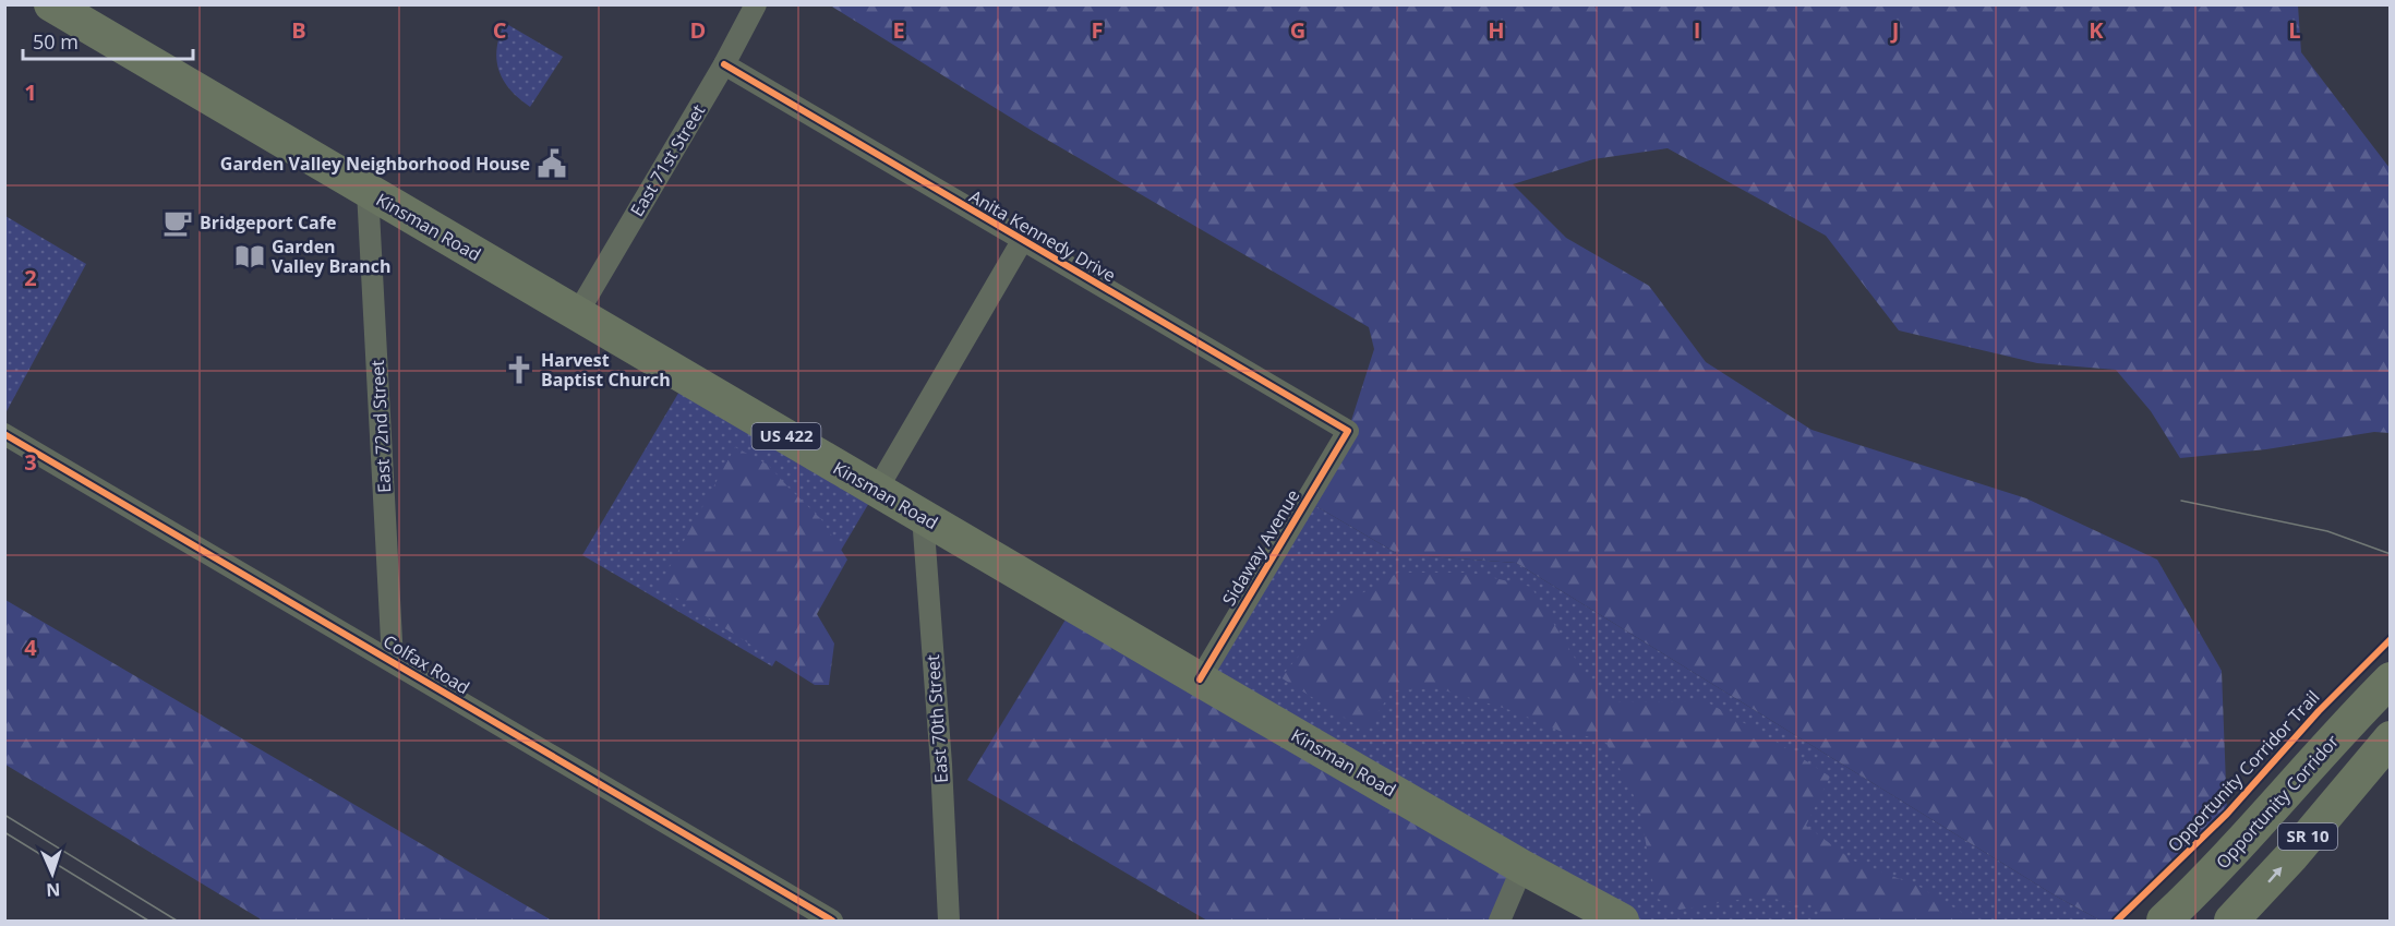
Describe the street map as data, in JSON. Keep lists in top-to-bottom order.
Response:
{
  "streets": {
    "main road": [
      "Kinsman Road",
      "US 422",
      "Opportunity Corridor",
      "SR 10"
    ],
    "street": [
      "East 71st Street",
      "Anita Kennedy Drive",
      "East 72nd Street",
      "Sidaway Avenue",
      "Colfax Road",
      "East 70th Street"
    ],
    "cycle path": ["Opportunity Corridor Trail"]
  },
  "crossings": [
    ["East 71st Street", "Kinsman Road"],
    ["East 71st Street", "Anita Kennedy Drive"],
    ["Kinsman Road", "East 72nd Street"],
    ["Kinsman Road", "Sidaway Avenue"],
    ["Kinsman Road", "East 70th Street"],
    ["Anita Kennedy Drive", "Sidaway Avenue"],
    ["East 72nd Street", "Colfax Road"]
  ],
  "places": {
    "public building": ["Garden Valley Neighborhood House"],
    "cafe": ["Bridgeport Cafe"],
    "library": ["Garden Valley Branch"],
    "church": ["Harvest Baptist Church"]
  },
  "scale_bar": "50 m",
  "north": "bottom",
  "grid": {
    "columns": [
      "B",
      "C",
      "D",
      "E",
      "F",
      "G",
      "H",
      "I",
      "J",
      "K",
      "L"
    ],
    "rows": [
      "1",
      "2",
      "3",
      "4"
    ]
  }
}
